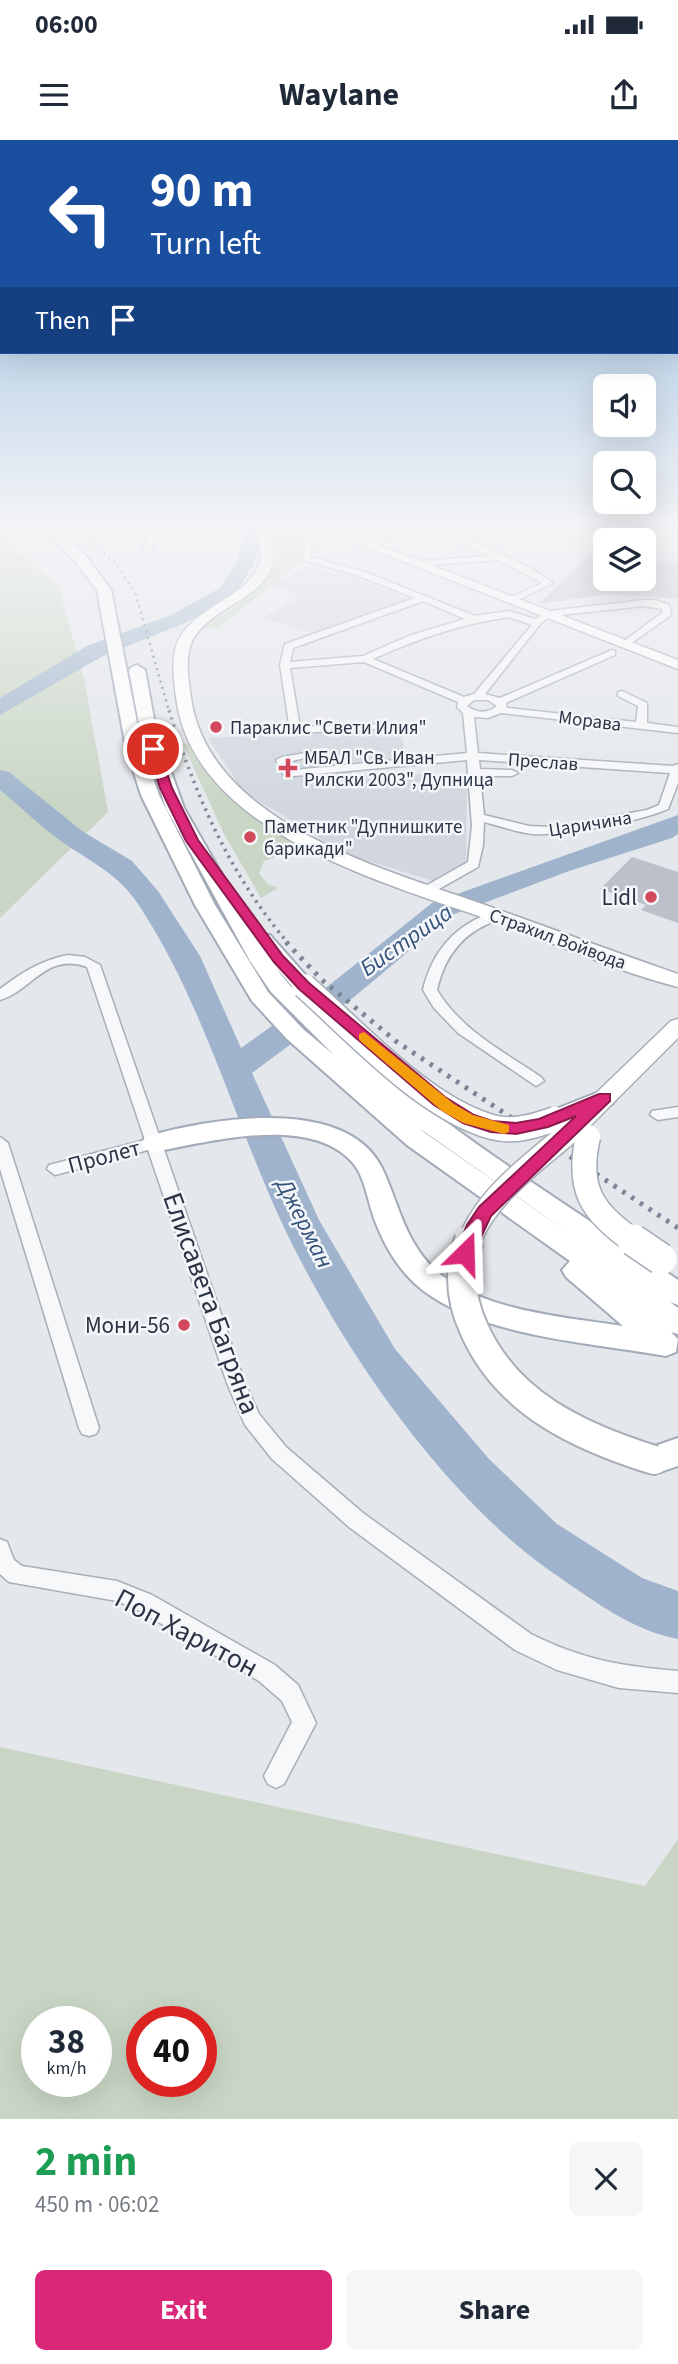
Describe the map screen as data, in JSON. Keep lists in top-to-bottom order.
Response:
{
  "streets": {
    "street": [
      "Морава",
      "Преслав",
      "Царичина",
      "Страхил Войвода",
      "Пролет",
      "Елисавета Багряна",
      "Поп Харитон"
    ]
  },
  "crossings": [
    ["Преслав", "Царичина"],
    ["Пролет", "Елисавета Багряна"]
  ],
  "water": ["Бистрица", "Джерман"],
  "places": {
    "other": [
      "Параклис \"Свети Илия\"",
      "Паметник \"Дупнишките барикади\"",
      "Lidl",
      "Мони-56"
    ],
    "health": ["МБАЛ \"Св. Иван Рилски 2003\", Дупница"]
  },
  "page": {
    "status": "06:00",
    "header": "Waylane",
    "turn": ["90 m", "Turn left"],
    "then": "Then",
    "speed": "38 km/h",
    "limit": "40",
    "heading": ["2 min", "450 m · 06:02"],
    "buttons": ["Exit", "Share"]
  }
}
